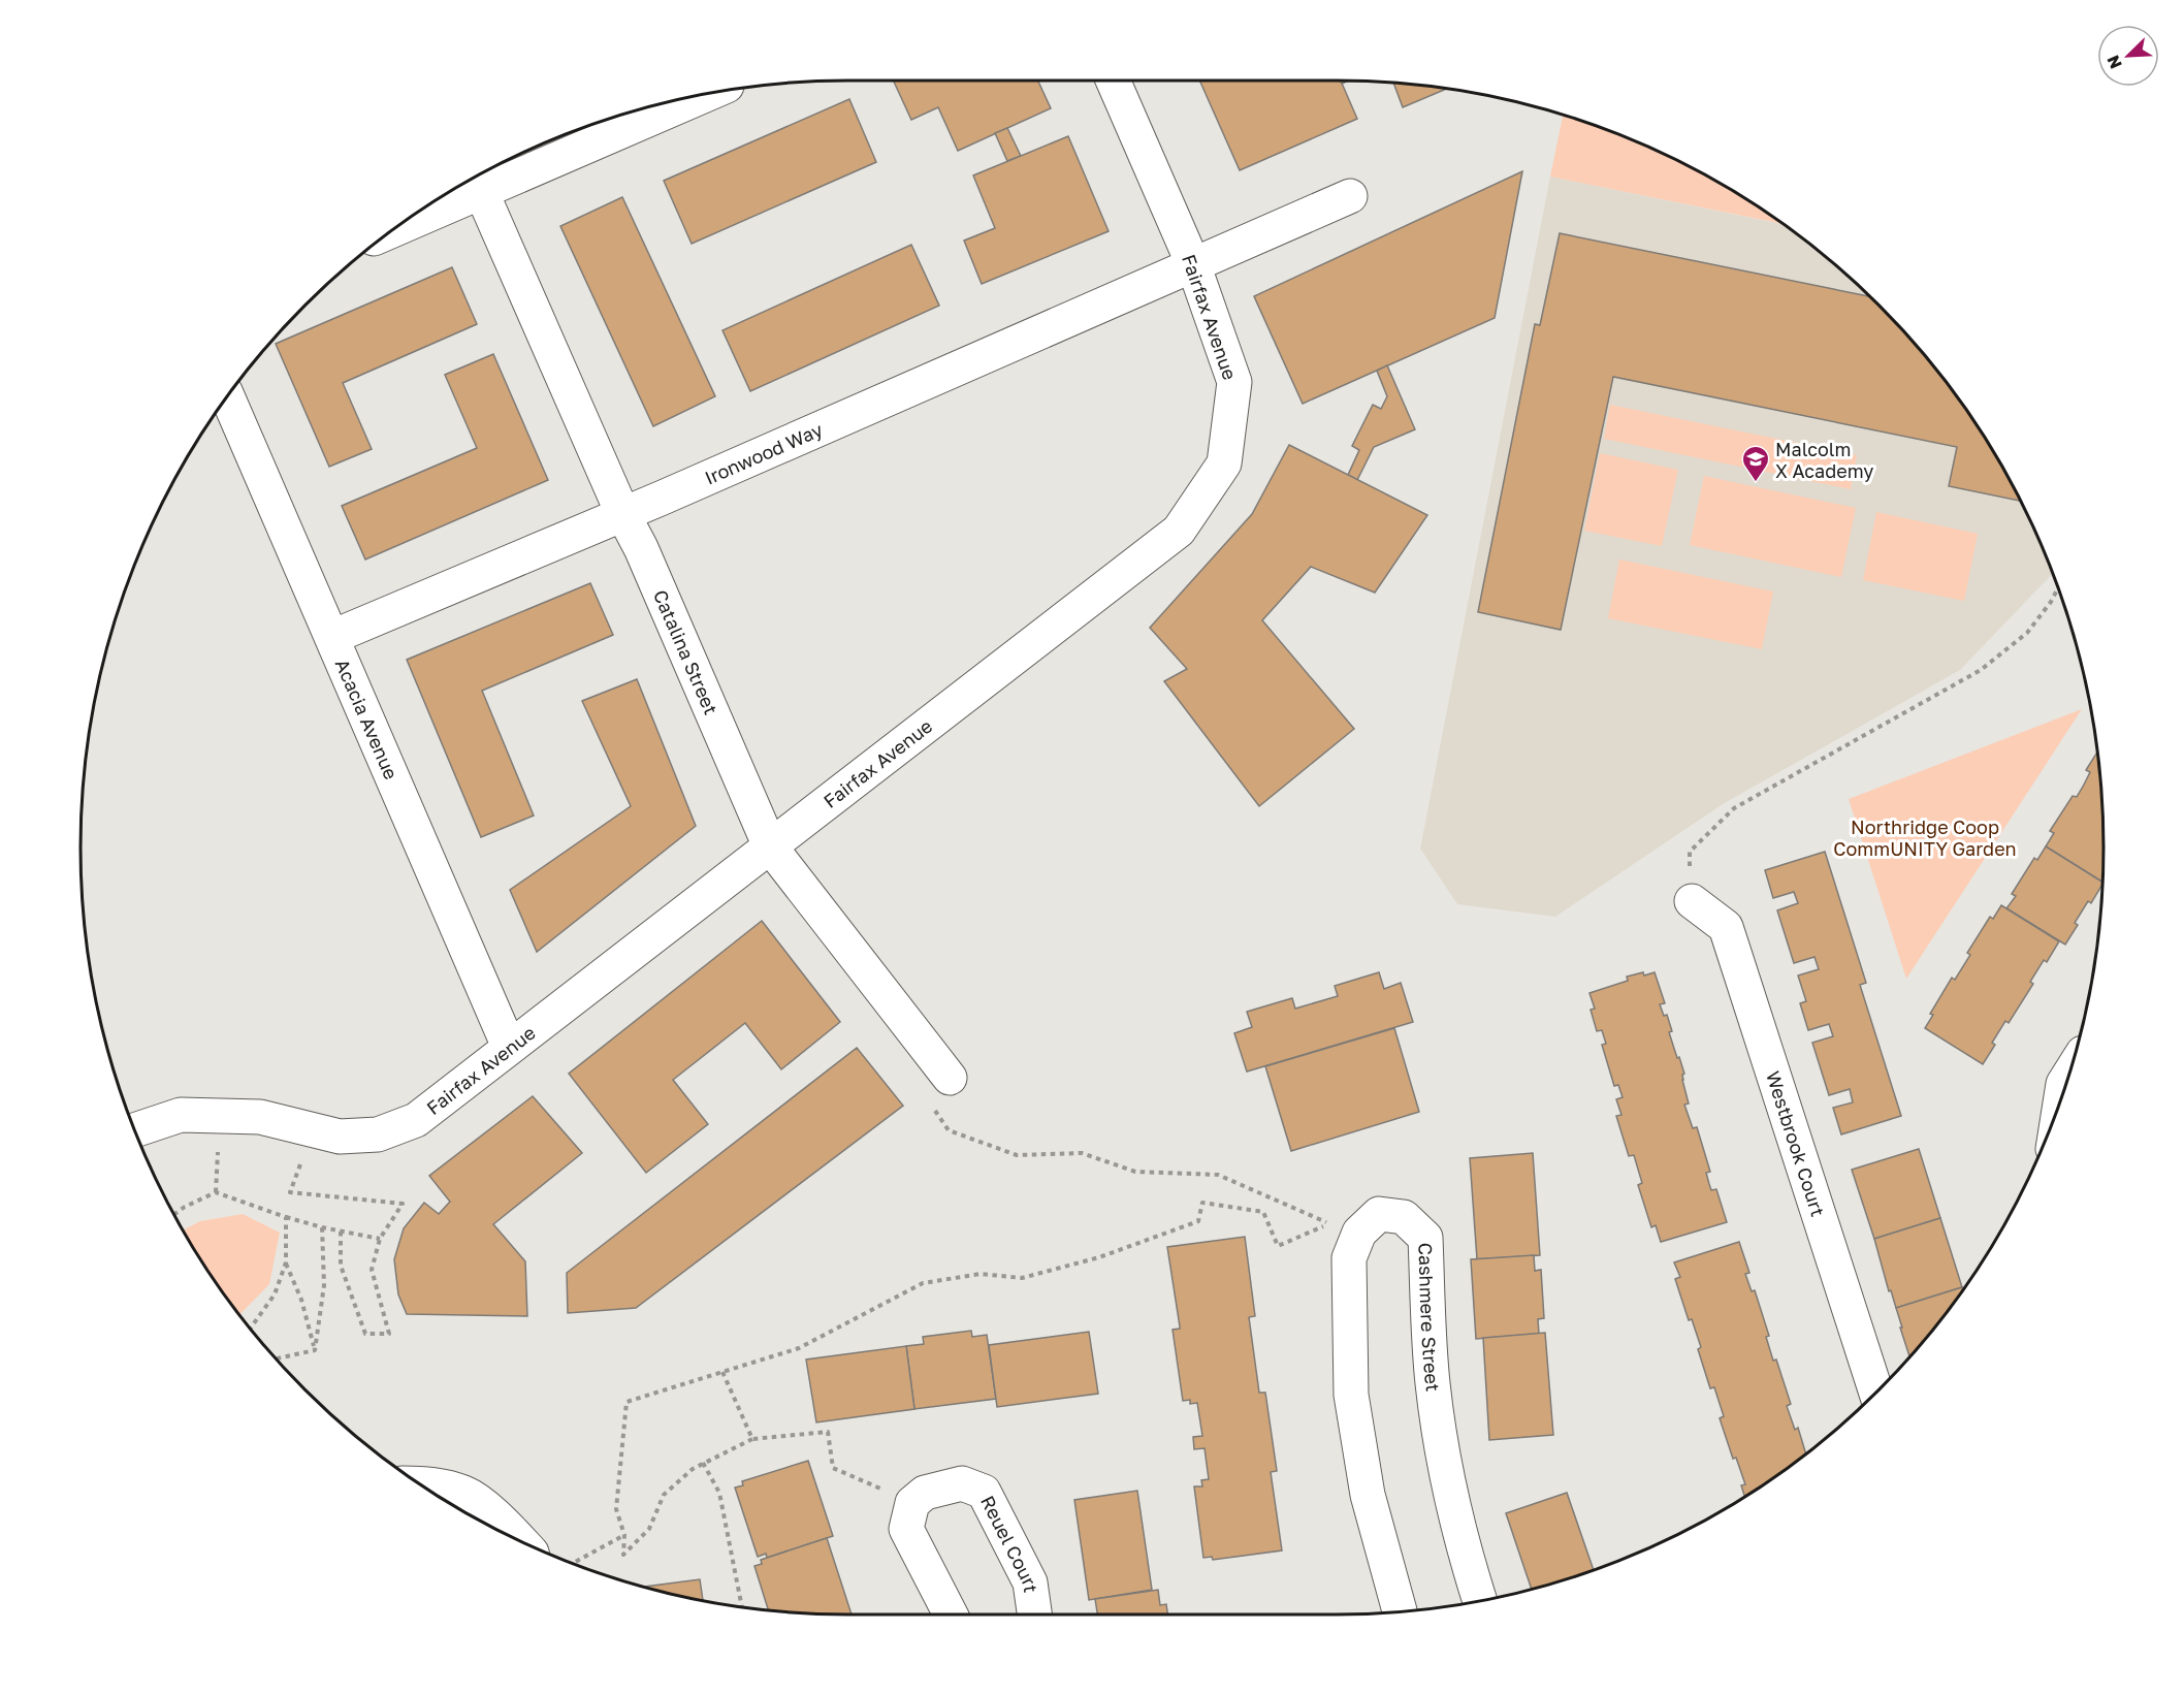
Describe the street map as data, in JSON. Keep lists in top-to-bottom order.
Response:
{
  "streets": {
    "street": [
      "Fairfax Avenue",
      "Ironwood Way",
      "Catalina Street",
      "Acacia Avenue",
      "Westbrook Court",
      "Cashmere Street",
      "Reuel Court"
    ]
  },
  "crossings": [
    ["Fairfax Avenue", "Ironwood Way"],
    ["Fairfax Avenue", "Catalina Street"],
    ["Fairfax Avenue", "Acacia Avenue"],
    ["Ironwood Way", "Catalina Street"],
    ["Ironwood Way", "Acacia Avenue"]
  ],
  "parks": ["Northridge Coop CommUNITY Garden"],
  "places": {
    "school or university": ["Malcolm X Academy"]
  },
  "north": "bottom left"
}
